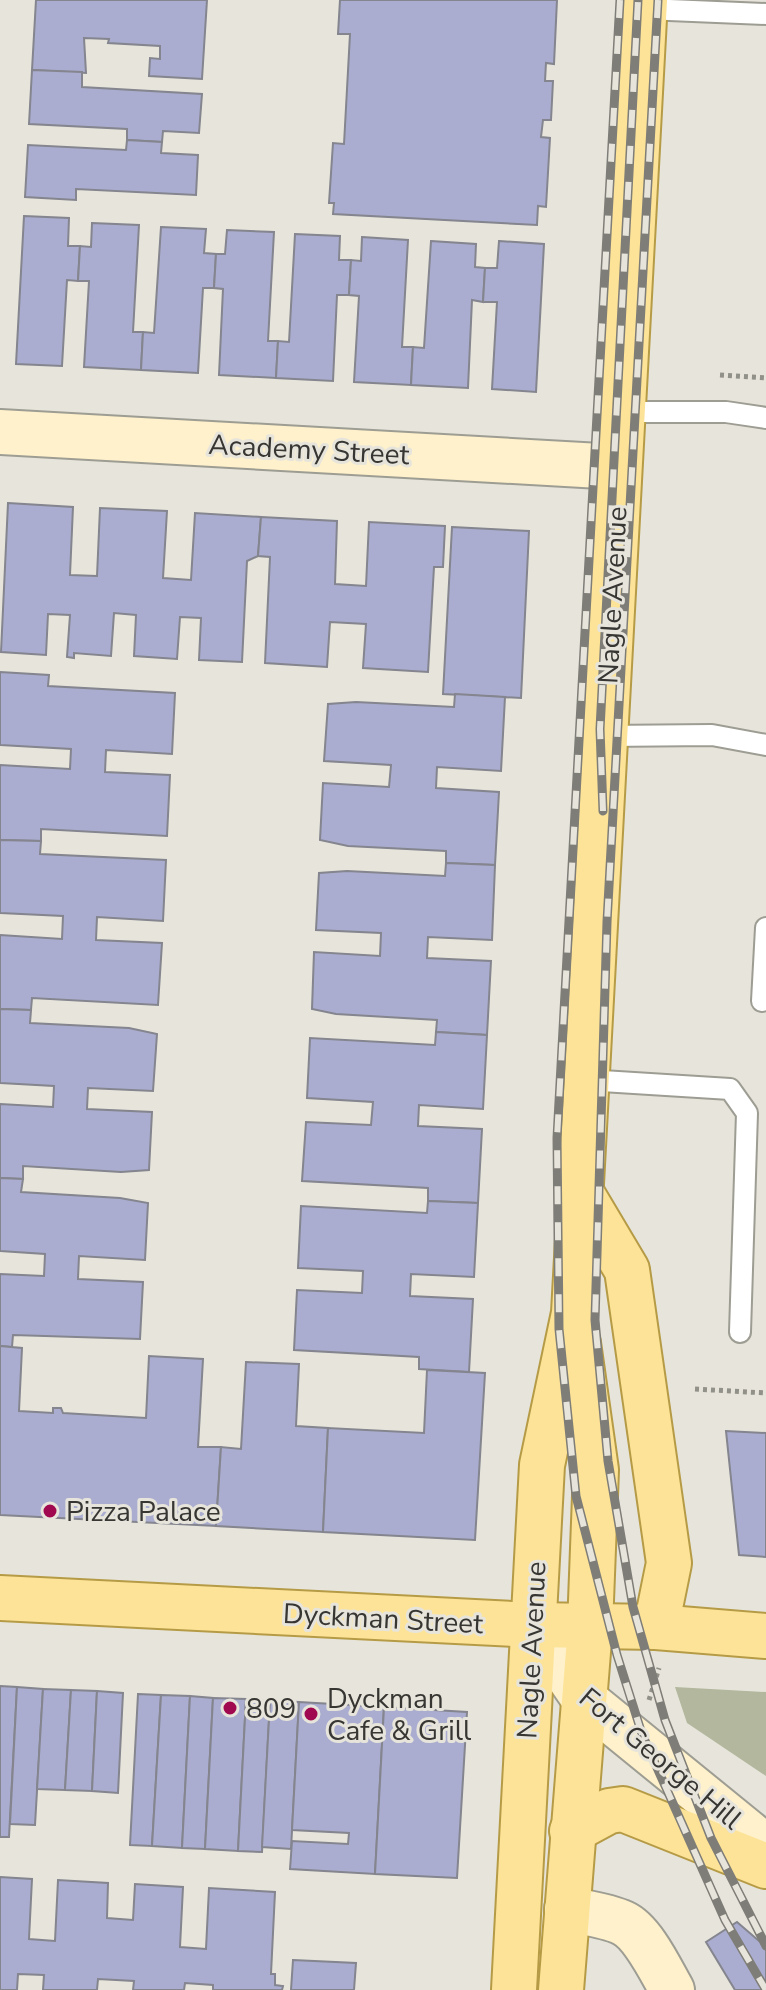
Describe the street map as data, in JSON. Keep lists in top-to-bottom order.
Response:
{
  "streets": {
    "main road": ["Nagle Avenue", "Dyckman Street"],
    "street": ["Academy Street", "Fort George Hill"]
  },
  "crossings": [
    ["Academy Street", "Nagle Avenue"],
    ["Nagle Avenue", "Dyckman Street"],
    ["Nagle Avenue", "Fort George Hill"],
    ["Dyckman Street", "Fort George Hill"]
  ],
  "places": ["Pizza Palace", "809", "Dyckman Cafe & Grill"]
}
